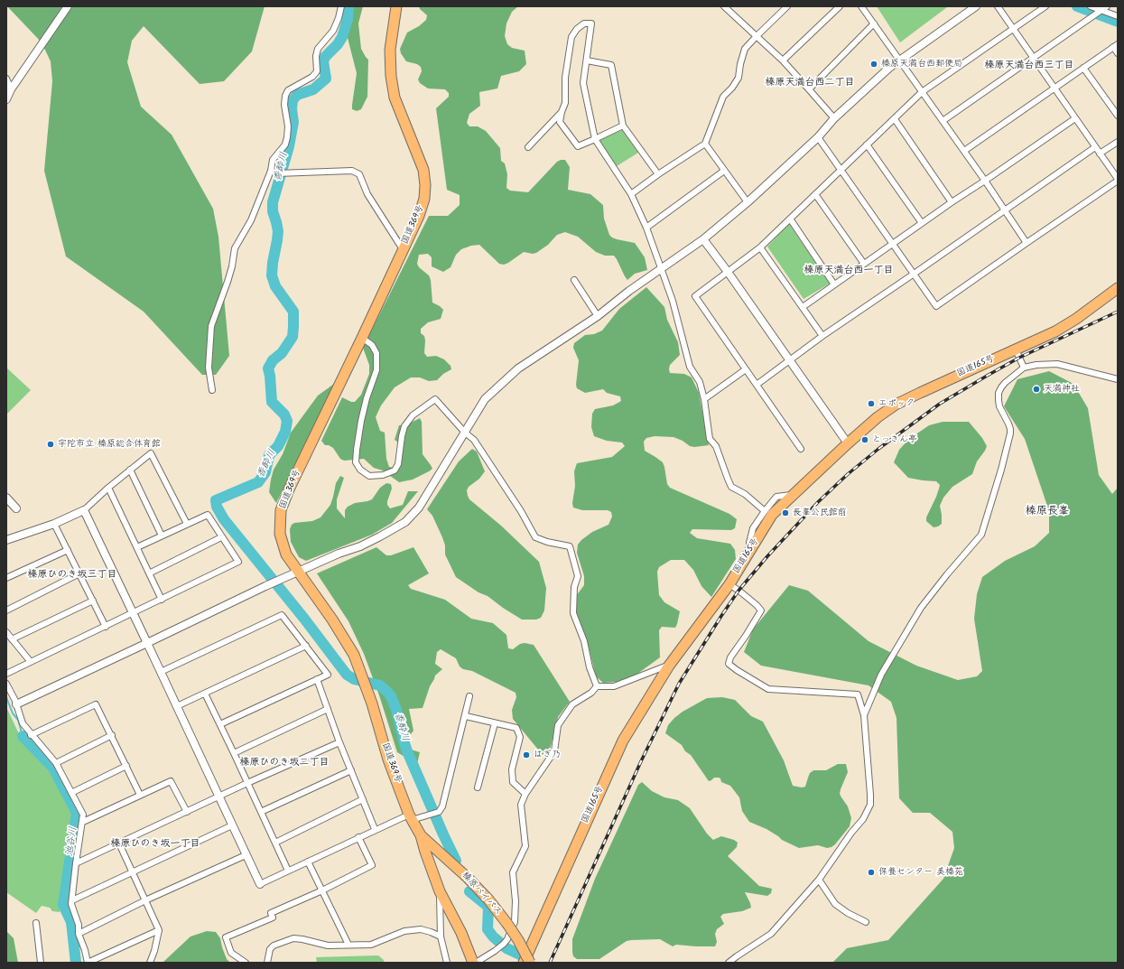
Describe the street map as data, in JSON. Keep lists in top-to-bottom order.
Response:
{
  "streets": {
    "highway": ["国道369号", "国道165号", "榛原バイパス"]
  },
  "crossings": [
    ["国道369号", "榛原バイパス"]
  ],
  "districts": [
    "榛原天満台西三丁目",
    "榛原天満台西二丁目",
    "榛原天満台西一丁目",
    "榛原長峯",
    "榛原ひのき坂三丁目",
    "榛原ひのき坂二丁目",
    "榛原ひのき坂一丁目"
  ],
  "water": ["香酔川", "池谷川"],
  "places": [
    "榛原天満台西郵便局",
    "天満神社",
    "エポック",
    "とっきん亭",
    "宇陀市立 榛原総合体育館",
    "長峯公民館前",
    "はぎ乃",
    "保養センター 美榛苑"
  ]
}
